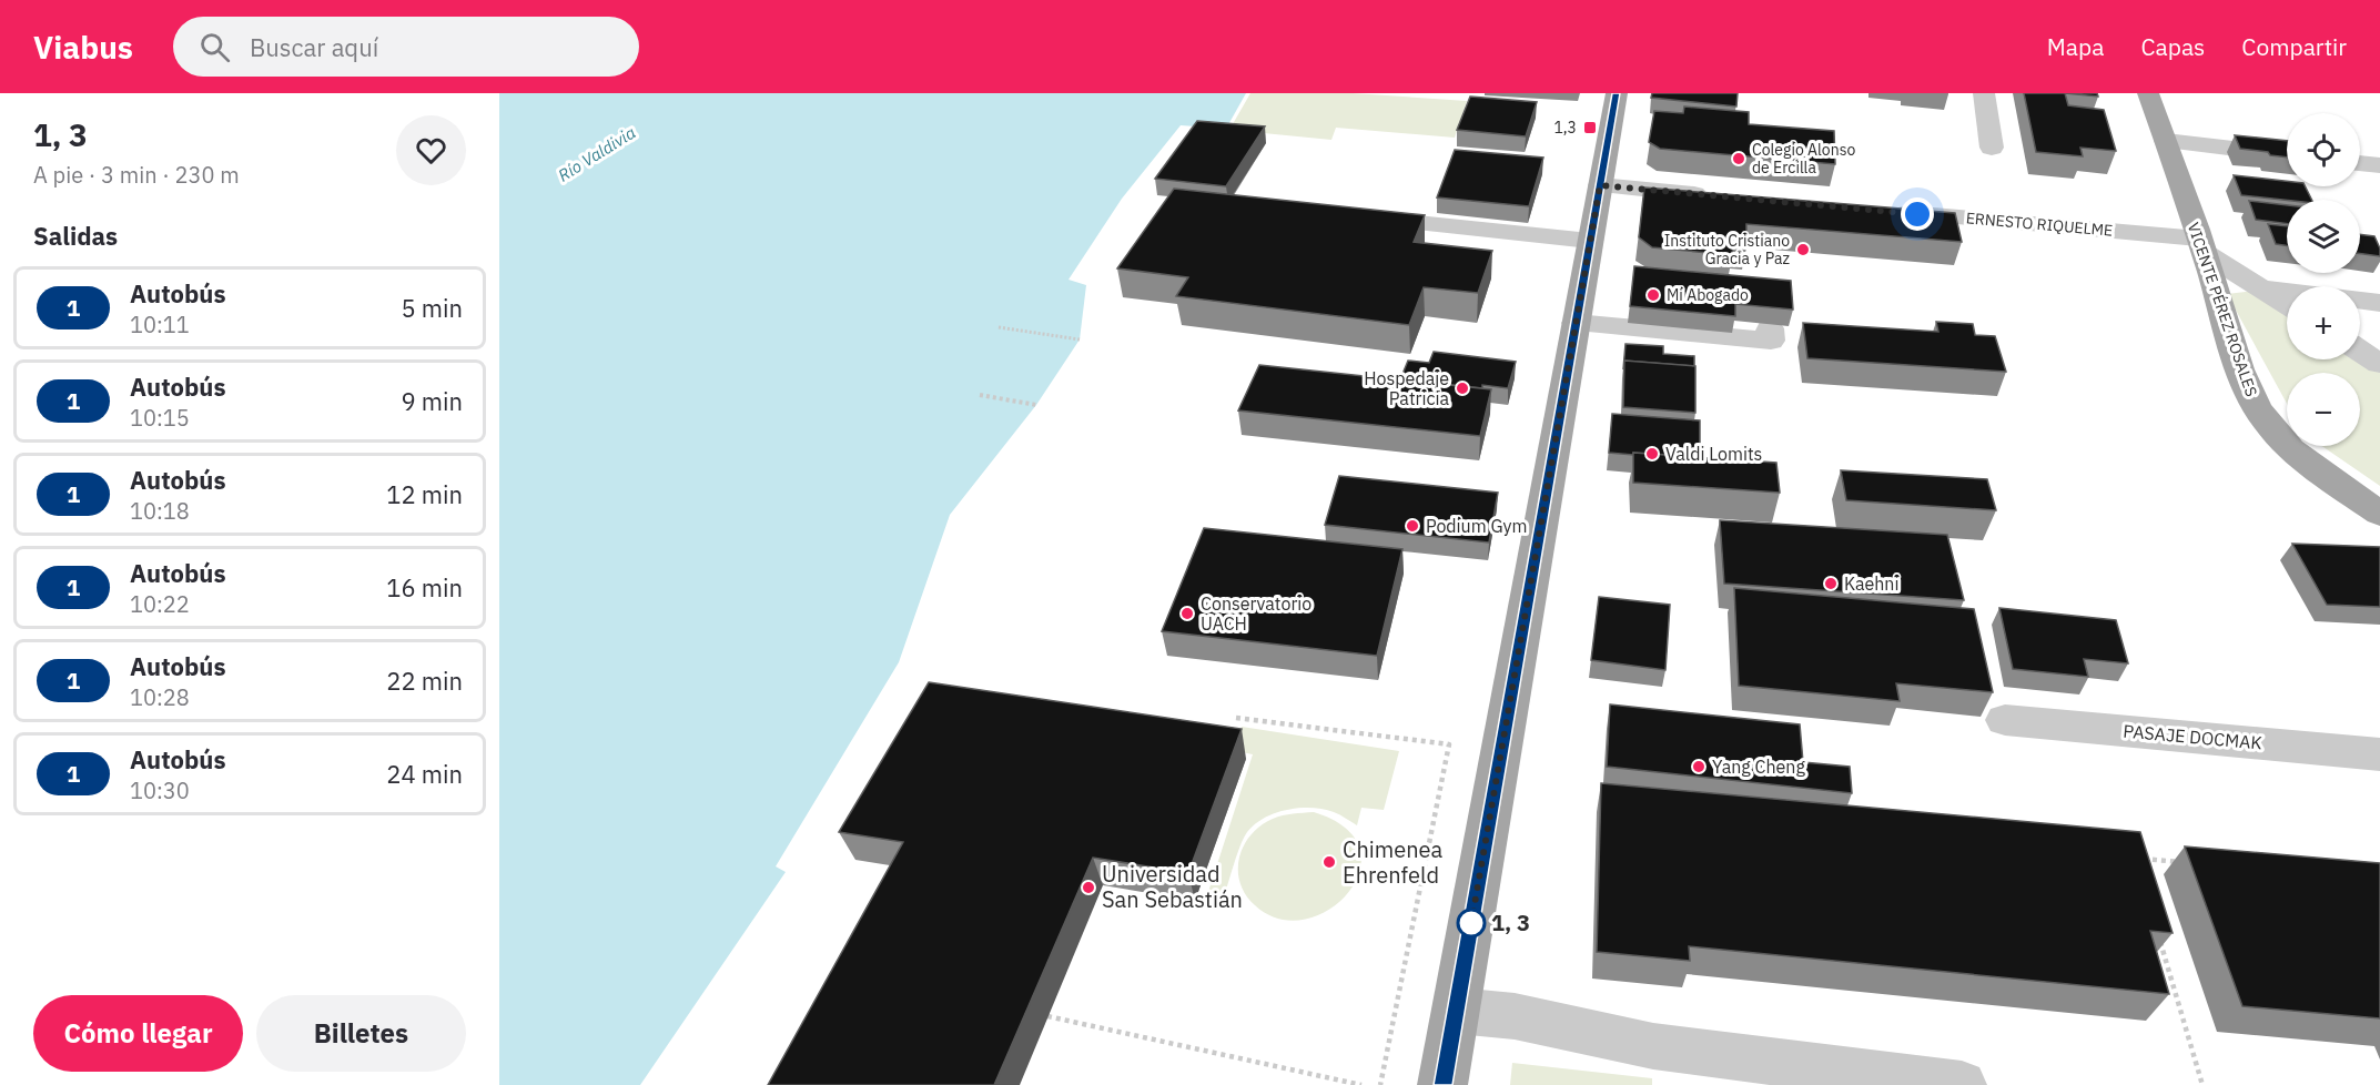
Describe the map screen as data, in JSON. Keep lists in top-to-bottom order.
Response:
{
  "streets": {
    "main road": ["VICENTE PÉREZ ROSALES"],
    "street": ["ERNESTO RIQUELME", "PASAJE DOCMAK"]
  },
  "crossings": [
    ["ERNESTO RIQUELME", "VICENTE PÉREZ ROSALES"]
  ],
  "water": ["Río Valdivia"],
  "places": {
    "transit": ["1,3"],
    "other": [
      "Colegio Alonso de Ercilla",
      "Instituto Cristiano Gracia y Paz",
      "Mi Abogado",
      "Hospedaje Patricia",
      "Valdi Lomits",
      "Podium Gym",
      "Kaehni",
      "Conservatorio UACH",
      "Yang Cheng",
      "Chimenea Ehrenfeld",
      "Universidad San Sebastián",
      "1, 3"
    ]
  },
  "lines": ["bus line 1"],
  "page": {
    "header": "Viabus",
    "search": "Buscar aquí",
    "nav": ["Mapa", "Capas", "Compartir"],
    "heading": [
      ["1, 3", "A pie · 3 min · 230 m"],
      "Salidas"
    ],
    "map_buttons": ["+", "−"],
    "list": [
      {
        "mark": "1",
        "name": "Autobús",
        "note": "10:11",
        "value": "5 min"
      },
      {
        "mark": "1",
        "name": "Autobús",
        "note": "10:15",
        "value": "9 min"
      },
      {
        "mark": "1",
        "name": "Autobús",
        "note": "10:18",
        "value": "12 min"
      },
      {
        "mark": "1",
        "name": "Autobús",
        "note": "10:22",
        "value": "16 min"
      },
      {
        "mark": "1",
        "name": "Autobús",
        "note": "10:28",
        "value": "22 min"
      },
      {
        "mark": "1",
        "name": "Autobús",
        "note": "10:30",
        "value": "24 min"
      }
    ],
    "buttons": ["Cómo llegar", "Billetes"]
  }
}
